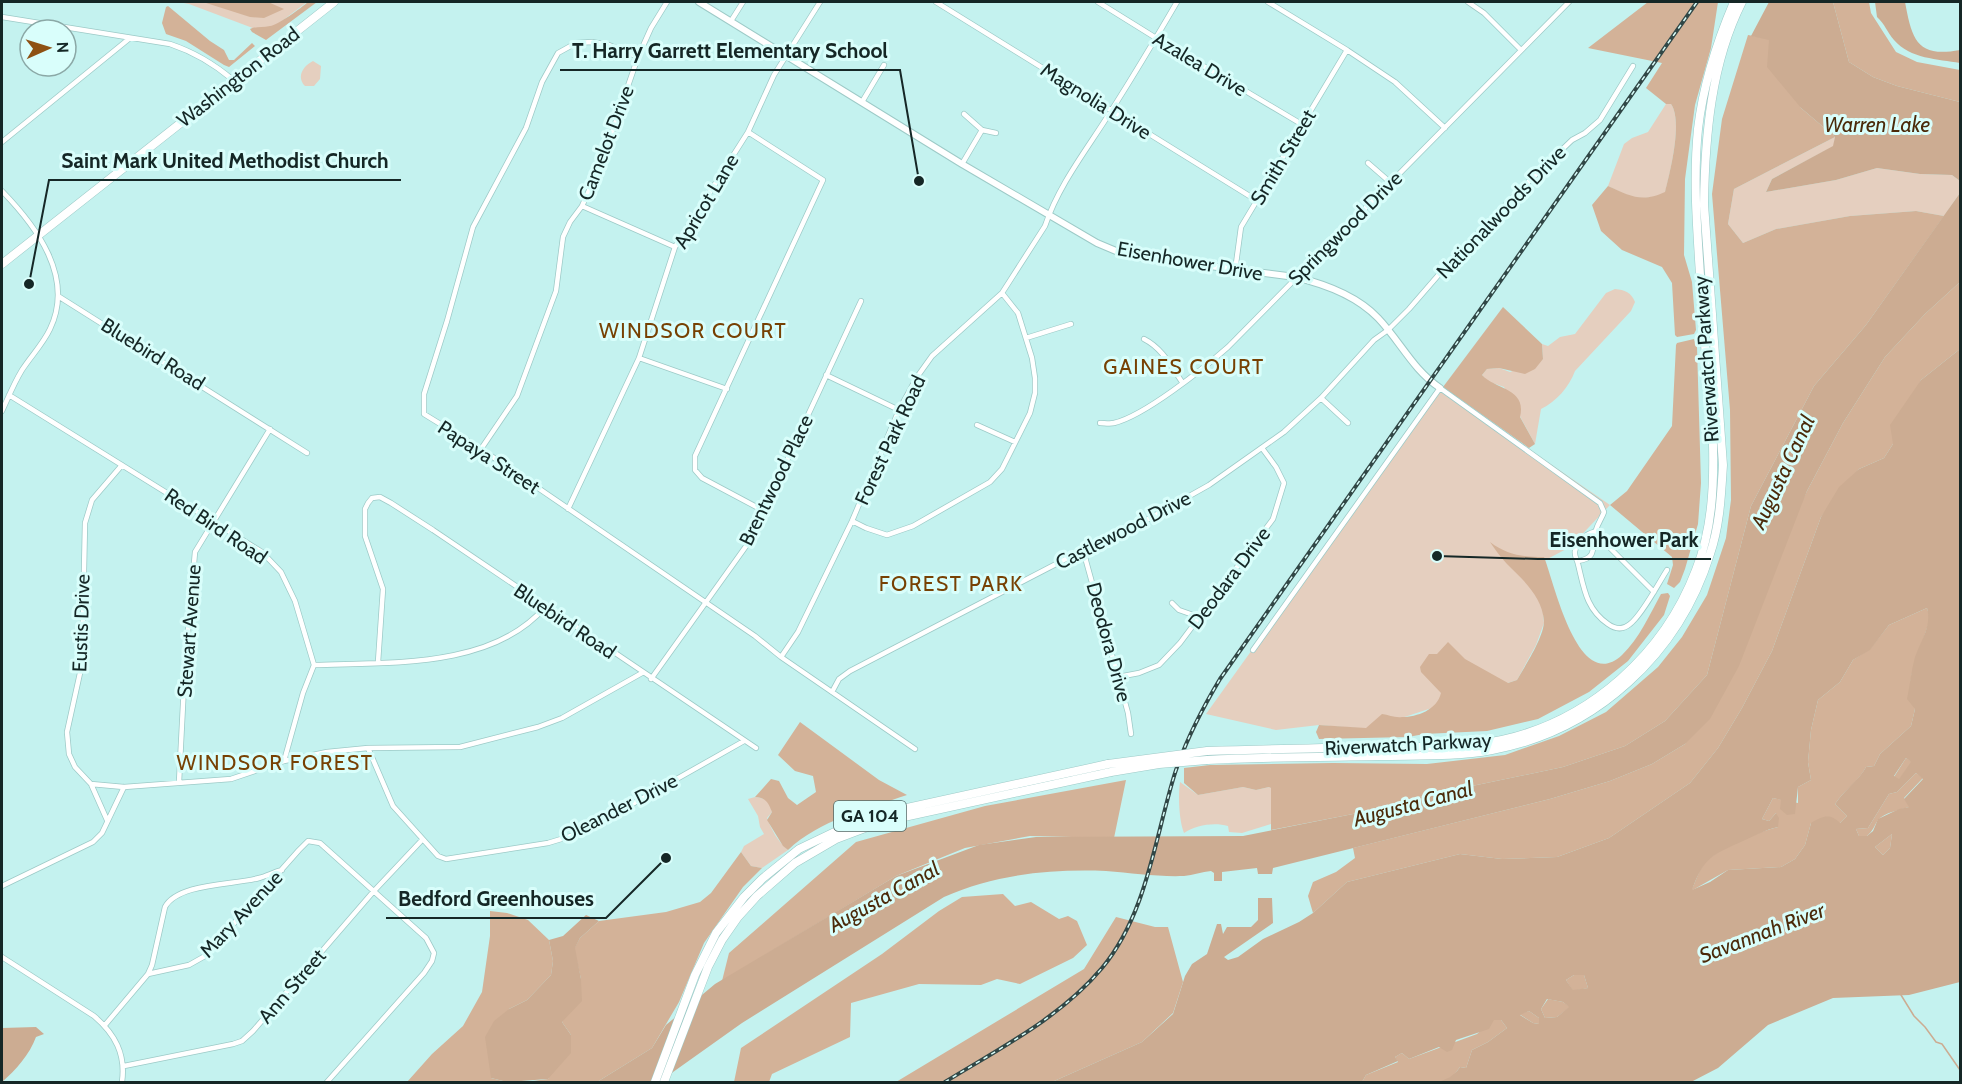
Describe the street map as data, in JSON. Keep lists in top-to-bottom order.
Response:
{
  "streets": {
    "main road": ["Washington Road", "Riverwatch Parkway", "GA 104"],
    "street": [
      "Azalea Drive",
      "Magnolia Drive",
      "Camelot Drive",
      "Smith Street",
      "Apricot Lane",
      "Nationalwoods Drive",
      "Springwood Drive",
      "Eisenhower Drive",
      "Bluebird Road",
      "Forest Park Road",
      "Papaya Street",
      "Brentwood Place",
      "Red Bird Road",
      "Castlewood Drive",
      "Deodara Drive",
      "Eustis Drive",
      "Stewart Avenue",
      "Deodora Drive",
      "Oleander Drive",
      "Mary Avenue",
      "Ann Street"
    ]
  },
  "crossings": [
    ["Azalea Drive", "Smith Street"],
    ["Azalea Drive", "Forest Park Road"],
    ["Magnolia Drive", "Smith Street"],
    ["Magnolia Drive", "Forest Park Road"],
    ["Camelot Drive", "Papaya Street"],
    ["Smith Street", "Eisenhower Drive"],
    ["Apricot Lane", "Eisenhower Drive"],
    ["Apricot Lane", "Papaya Street"],
    ["Nationalwoods Drive", "Eisenhower Drive"],
    ["Nationalwoods Drive", "Castlewood Drive"],
    ["Springwood Drive", "Eisenhower Drive"],
    ["Eisenhower Drive", "Forest Park Road"],
    ["Eisenhower Drive", "Castlewood Drive"],
    ["Bluebird Road", "Brentwood Place"],
    ["Bluebird Road", "Stewart Avenue"],
    ["Bluebird Road", "Oleander Drive"],
    ["Forest Park Road", "Papaya Street"],
    ["Papaya Street", "Brentwood Place"],
    ["Papaya Street", "Castlewood Drive"],
    ["Red Bird Road", "Eustis Drive"],
    ["Red Bird Road", "Stewart Avenue"],
    ["Castlewood Drive", "Deodara Drive"],
    ["Castlewood Drive", "Deodora Drive"],
    ["Deodara Drive", "Deodora Drive"],
    ["Oleander Drive", "Ann Street"],
    ["Mary Avenue", "Ann Street"]
  ],
  "districts": [
    "WINDSOR COURT",
    "GAINES COURT",
    "FOREST PARK",
    "WINDSOR FOREST"
  ],
  "water": ["Warren Lake", "Augusta Canal", "Savannah River"],
  "places": [
    "T. Harry Garrett Elementary School",
    "Saint Mark United Methodist Church",
    "Eisenhower Park",
    "Bedford Greenhouses"
  ],
  "north": "right"
}
